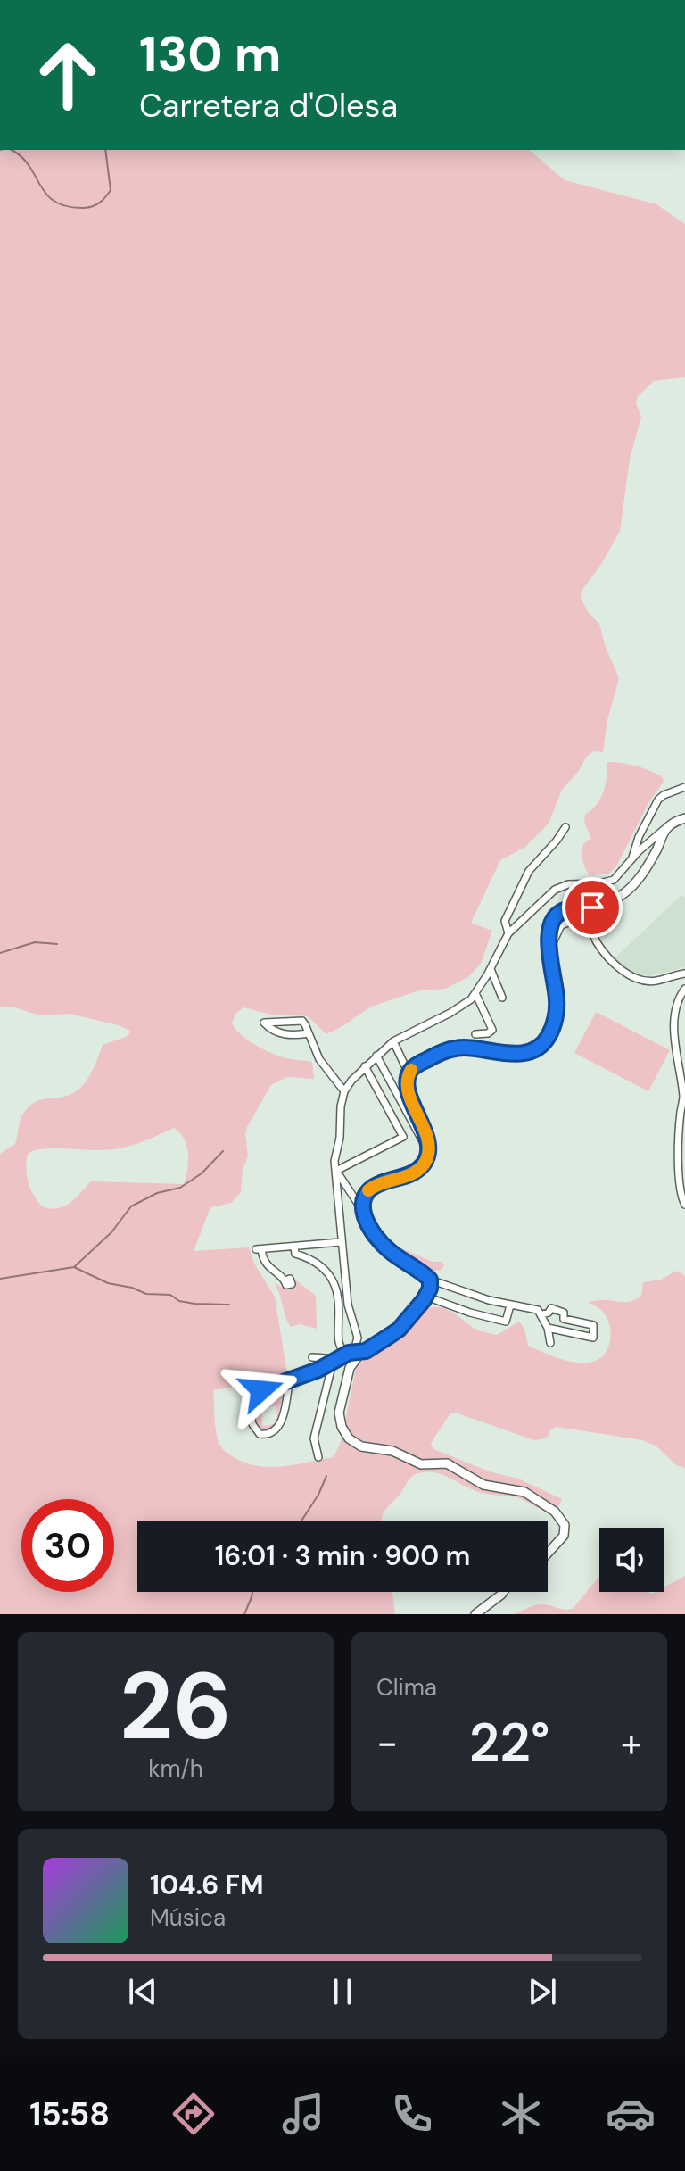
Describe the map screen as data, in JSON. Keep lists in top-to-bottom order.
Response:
{
  "page": {
    "turn": ["130 m", "Carretera d'Olesa"],
    "limit": "30",
    "trip": "16:01 · 3 min · 900 m",
    "tile": [
      ["26", "km/h"],
      "Clima"
    ],
    "heat": ["−", "22°", "+"],
    "song": ["104.6 FM", "Música"],
    "tabs": "15:58"
  }
}
